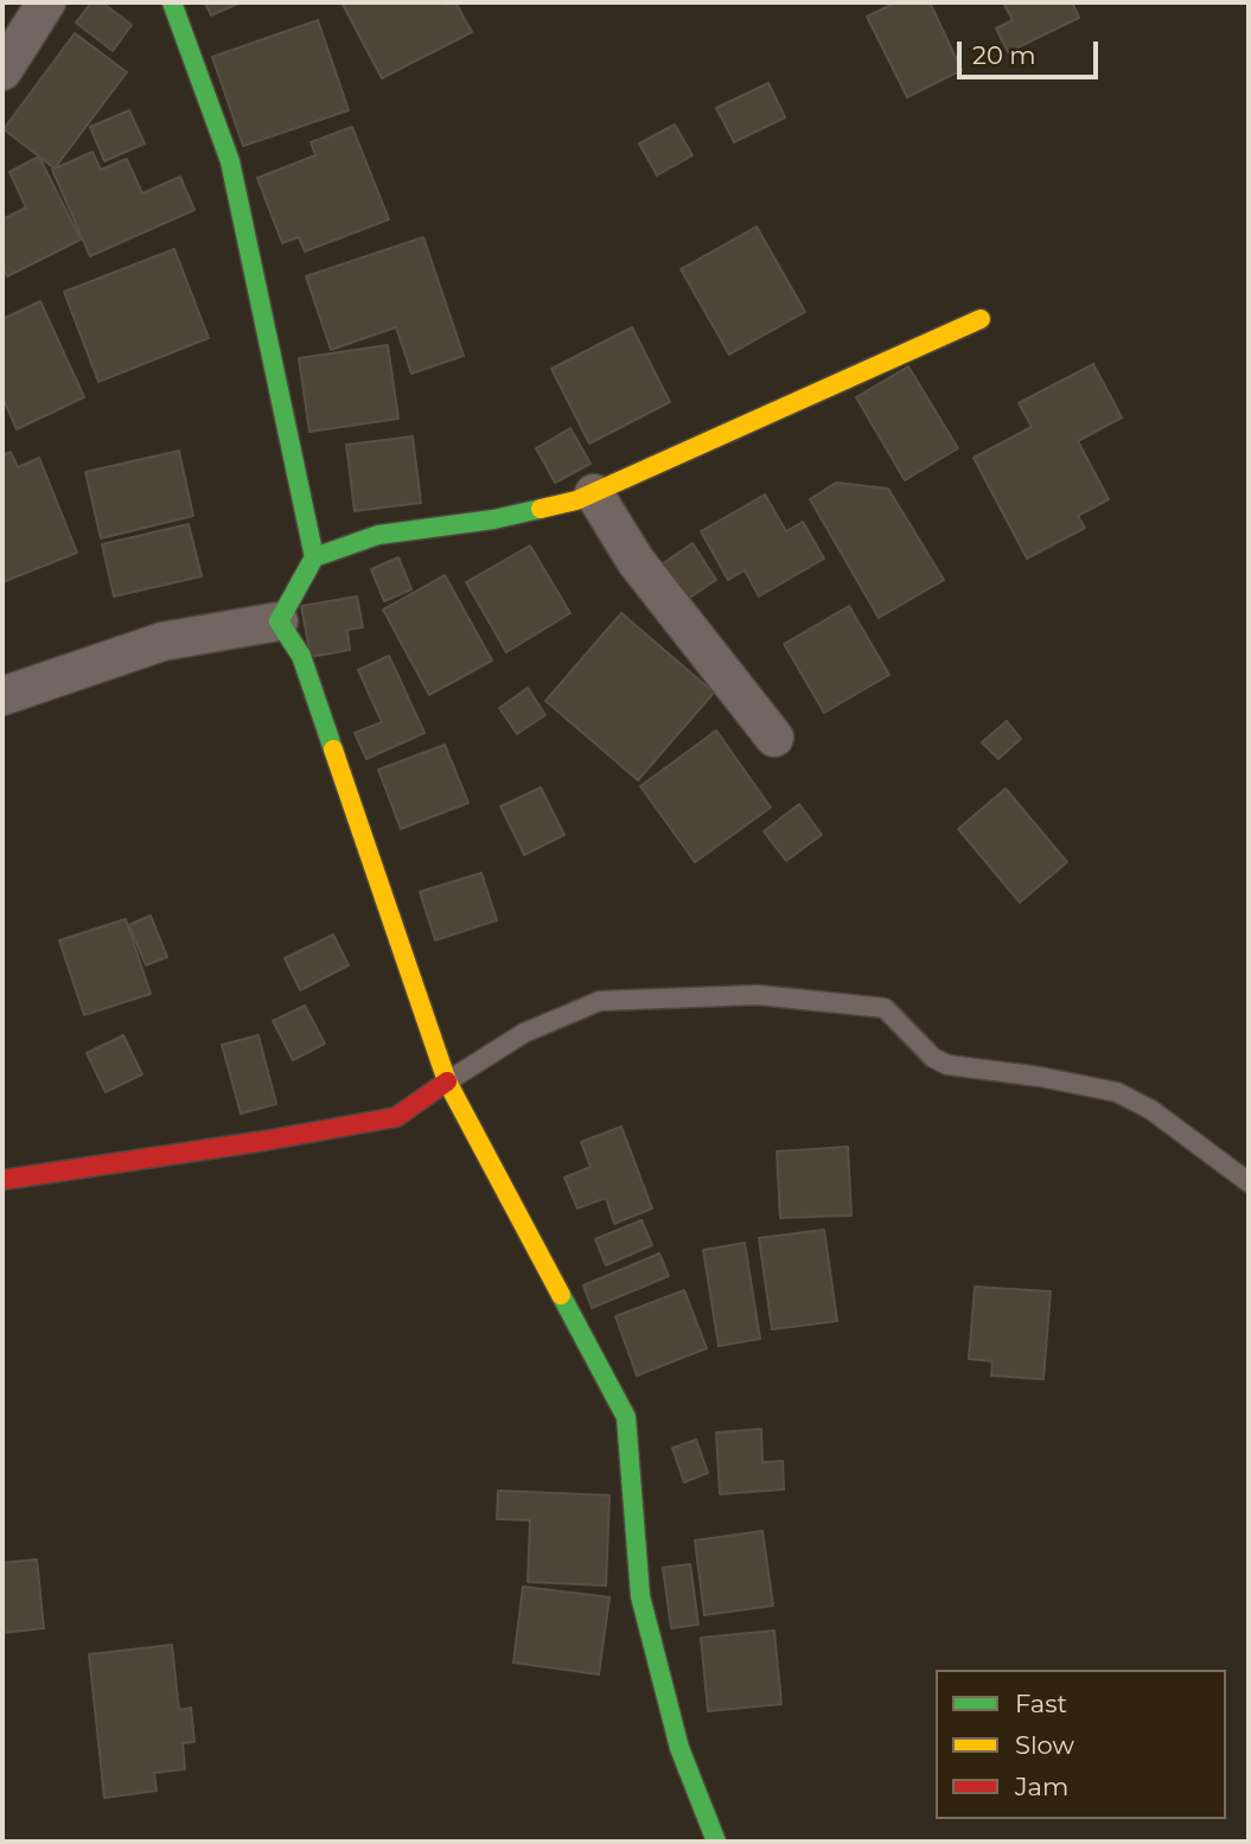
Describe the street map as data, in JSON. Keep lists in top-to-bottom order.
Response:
{
  "legend": ["Fast", "Slow", "Jam"],
  "scale_bar": "20 m"
}
